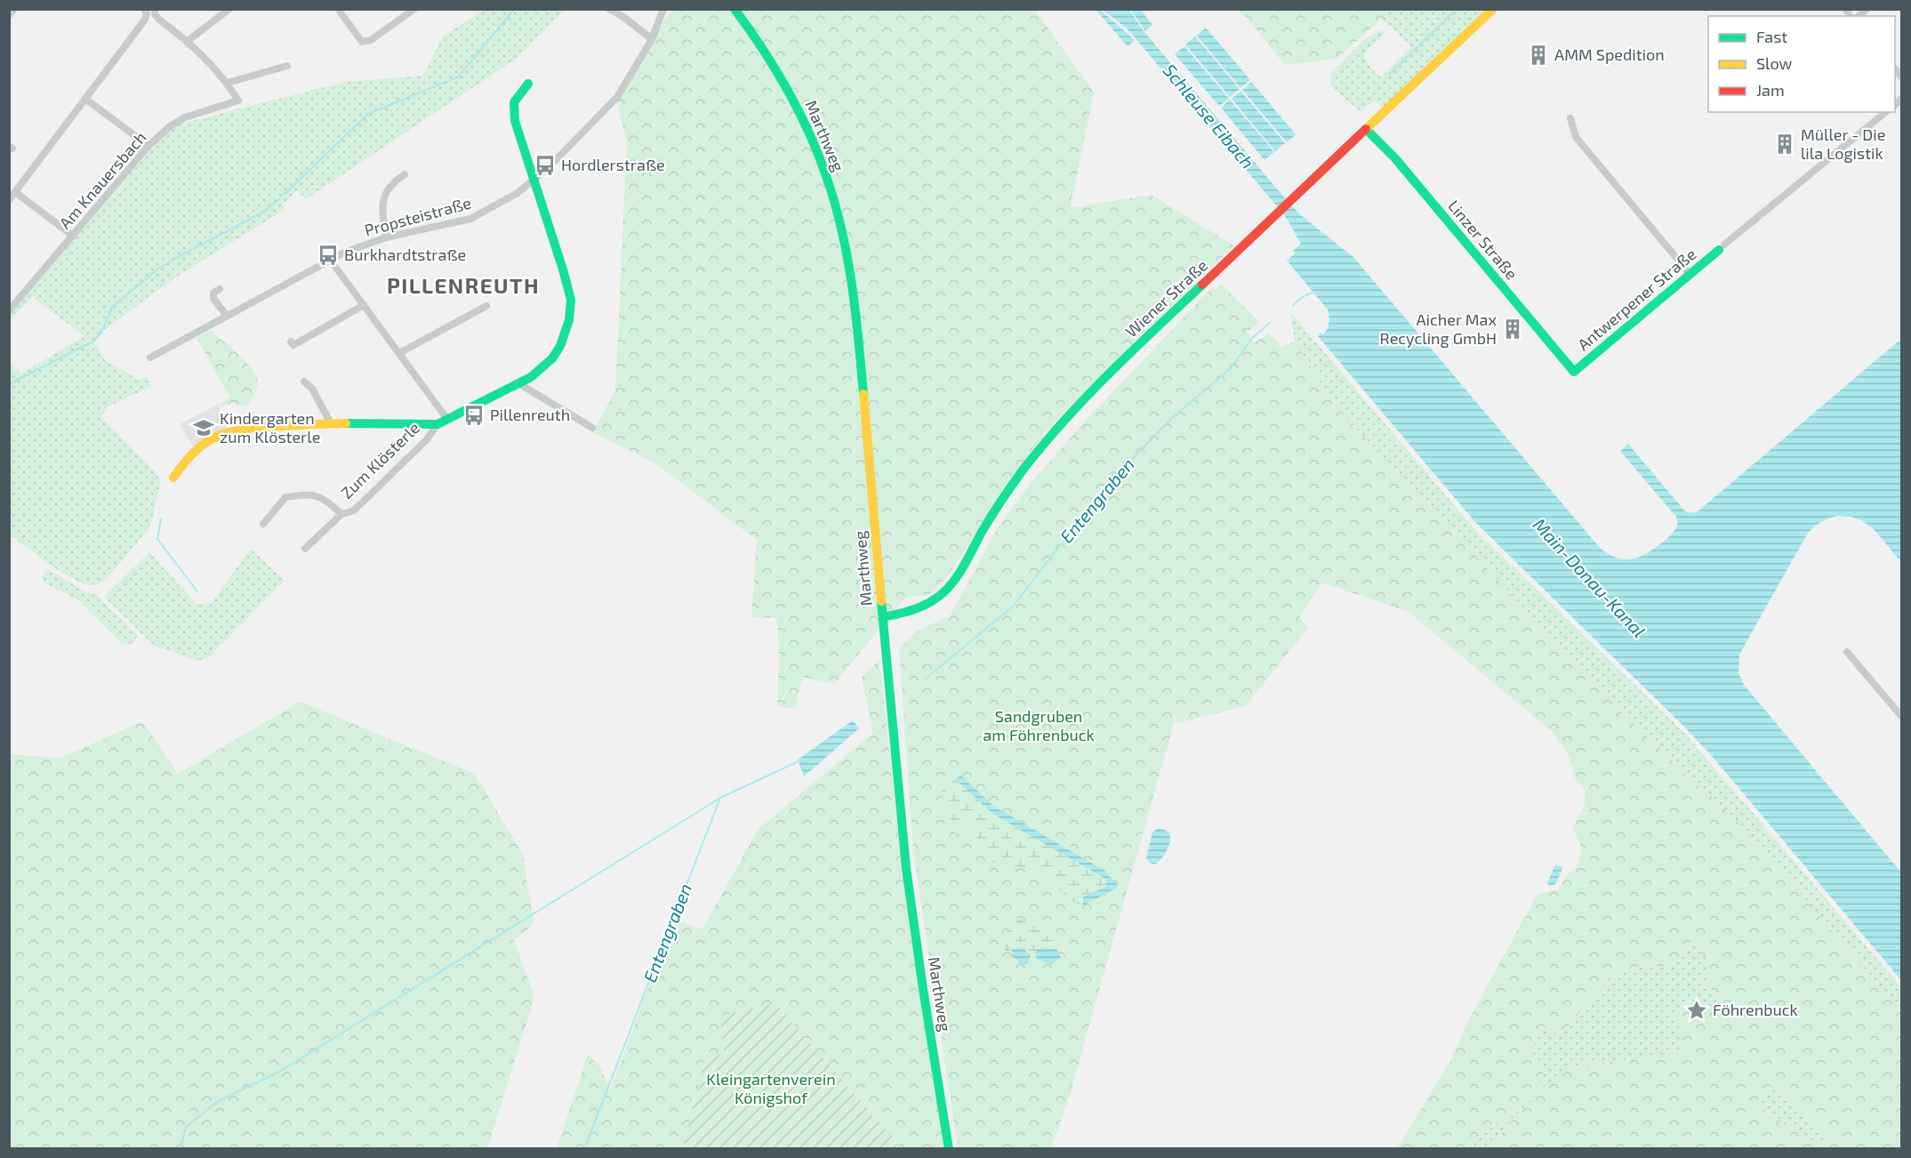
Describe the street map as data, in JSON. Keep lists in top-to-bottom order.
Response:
{
  "streets": {
    "main road": [
      "Marthweg",
      "Linzer Straße",
      "Wiener Straße",
      "Antwerpener Straße",
      "Zum Klösterle"
    ],
    "street": ["Am Knauersbach", "Propsteistraße"]
  },
  "crossings": [
    ["Marthweg", "Wiener Straße"],
    ["Propsteistraße", "Zum Klösterle"],
    ["Linzer Straße", "Wiener Straße"],
    ["Linzer Straße", "Antwerpener Straße"]
  ],
  "districts": ["PILLENREUTH"],
  "water": ["Schleuse Eibach", "Entengraben", "Main-Donau-Kanal"],
  "parks": ["Sandgruben am Föhrenbuck", "Kleingartenverein Königshof"],
  "places": {
    "building": ["AMM Spedition", "Müller - Die lila Logistik", "Aicher Max Recycling GmbH"],
    "bus stop": ["Hordlerstraße", "Burkhardtstraße", "Pillenreuth"],
    "school or university": ["Kindergarten zum Klösterle"],
    "place": ["Föhrenbuck"]
  },
  "legend": ["Fast", "Slow", "Jam"]
}
